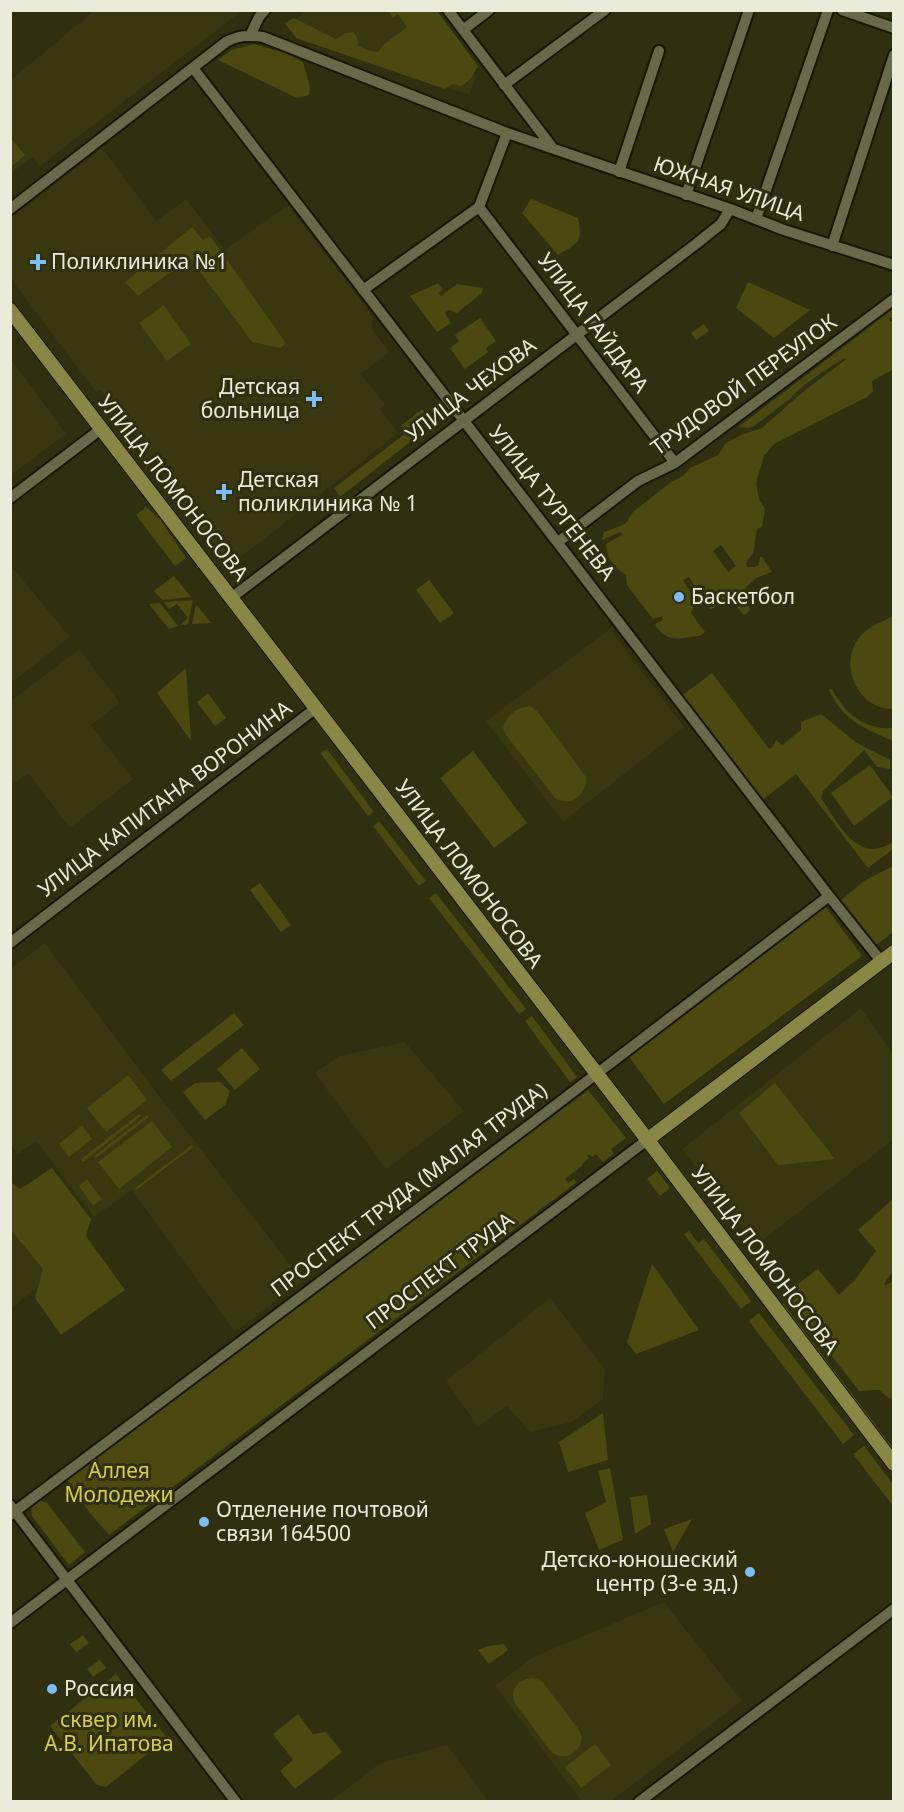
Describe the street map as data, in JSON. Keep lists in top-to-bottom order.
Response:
{
  "streets": {
    "main road": ["УЛИЦА ЛОМОНОСОВА", "ПРОСПЕКТ ТРУДА"],
    "street": [
      "ЮЖНАЯ УЛИЦА",
      "УЛИЦА ГАЙДАРА",
      "ТРУДОВОЙ ПЕРЕУЛОК",
      "УЛИЦА ЧЕХОВА",
      "УЛИЦА ТУРГЕНЕВА",
      "УЛИЦА КАПИТАНА ВОРОНИНА",
      "ПРОСПЕКТ ТРУДА (МАЛАЯ ТРУДА)"
    ]
  },
  "crossings": [
    ["ЮЖНАЯ УЛИЦА", "УЛИЦА ЧЕХОВА"],
    ["УЛИЦА ГАЙДАРА", "ТРУДОВОЙ ПЕРЕУЛОК"],
    ["УЛИЦА ГАЙДАРА", "УЛИЦА ЧЕХОВА"],
    ["ТРУДОВОЙ ПЕРЕУЛОК", "УЛИЦА ТУРГЕНЕВА"],
    ["УЛИЦА ЧЕХОВА", "УЛИЦА ЛОМОНОСОВА"],
    ["УЛИЦА ЧЕХОВА", "УЛИЦА ТУРГЕНЕВА"],
    ["УЛИЦА ЛОМОНОСОВА", "УЛИЦА КАПИТАНА ВОРОНИНА"],
    ["УЛИЦА ЛОМОНОСОВА", "ПРОСПЕКТ ТРУДА (МАЛАЯ ТРУДА)"],
    ["УЛИЦА ЛОМОНОСОВА", "ПРОСПЕКТ ТРУДА"],
    ["УЛИЦА ТУРГЕНЕВА", "ПРОСПЕКТ ТРУДА (МАЛАЯ ТРУДА)"],
    ["УЛИЦА ТУРГЕНЕВА", "ПРОСПЕКТ ТРУДА"]
  ],
  "parks": ["Аллея Молодежи", "сквер им. А.В. Ипатова"],
  "places": {
    "health": ["Поликлиника №1", "Детская больница", "Детская поликлиника № 1"],
    "other": [
      "Баскетбол",
      "Отделение почтовой связи 164500",
      "Детско-юношеский центр (3-е зд.)",
      "Россия"
    ]
  }
}
